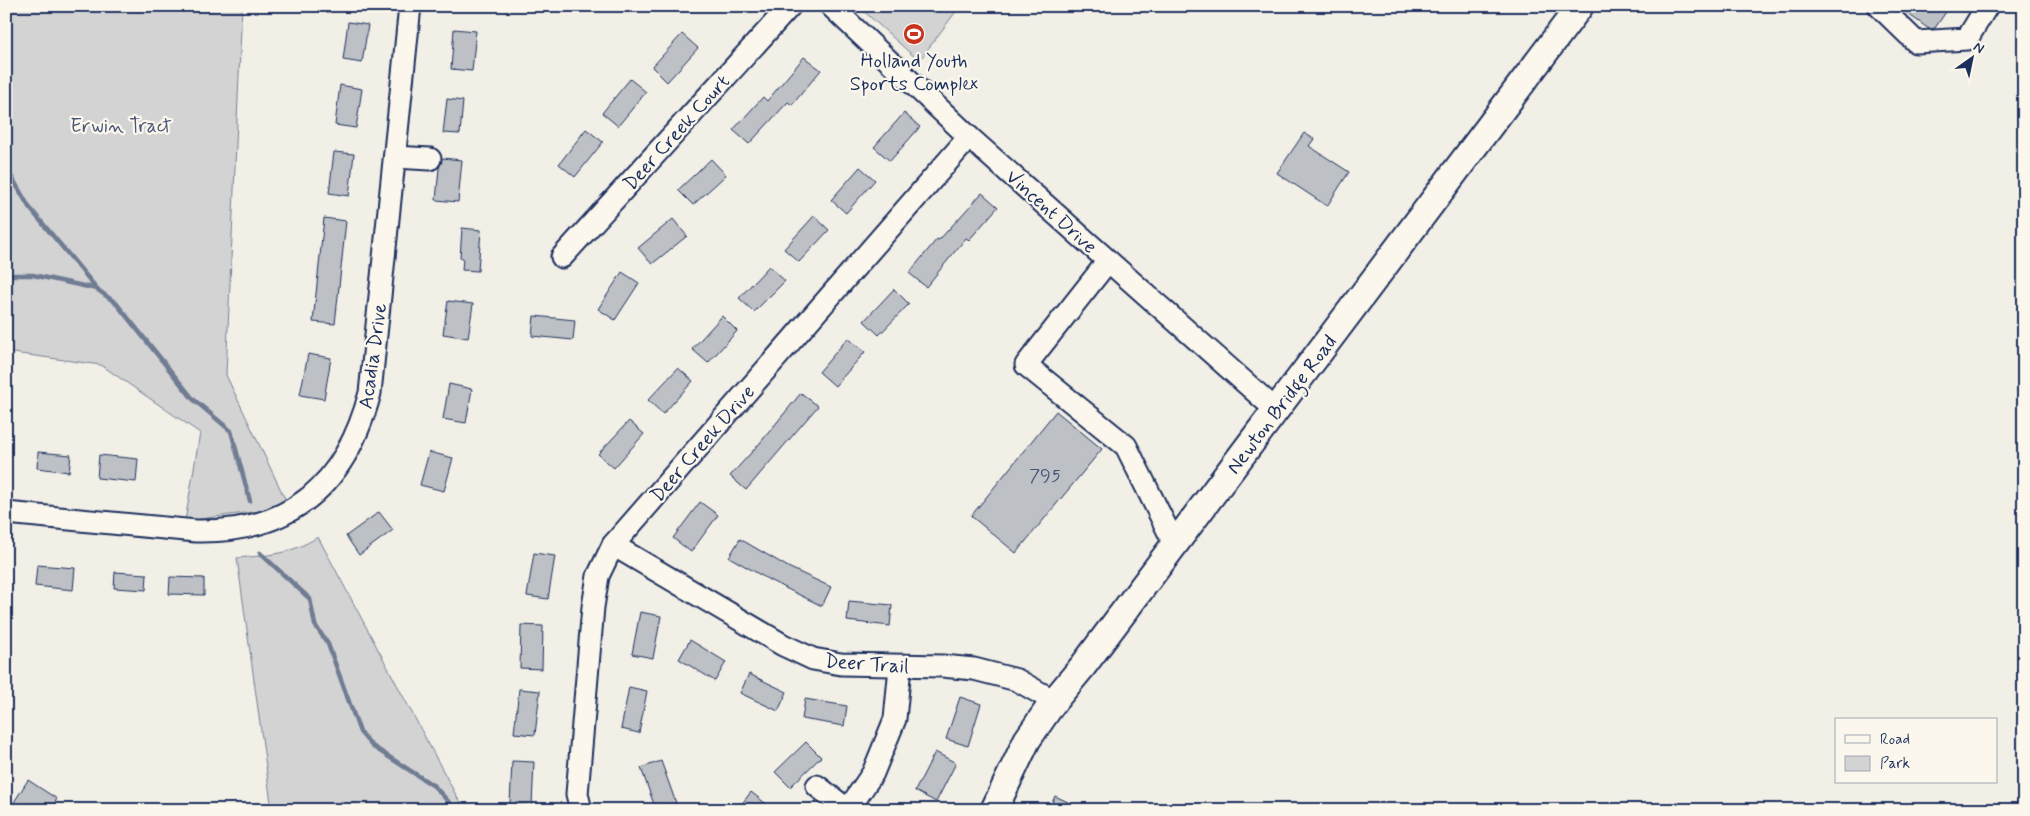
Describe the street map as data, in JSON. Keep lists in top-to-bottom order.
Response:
{
  "streets": {
    "main road": ["Newton Bridge Road"],
    "street": [
      "Deer Creek Court",
      "Vincent Drive",
      "Acadia Drive",
      "Deer Creek Drive",
      "Deer Trail"
    ]
  },
  "crossings": [
    ["Vincent Drive", "Newton Bridge Road"],
    ["Vincent Drive", "Deer Creek Drive"],
    ["Newton Bridge Road", "Deer Trail"],
    ["Deer Creek Drive", "Deer Trail"]
  ],
  "parks": ["Erwin Tract"],
  "places": {
    "sports": ["Holland Youth Sports Complex"]
  },
  "house_numbers": ["795"],
  "legend": ["Road", "Park"],
  "north": "top right"
}
